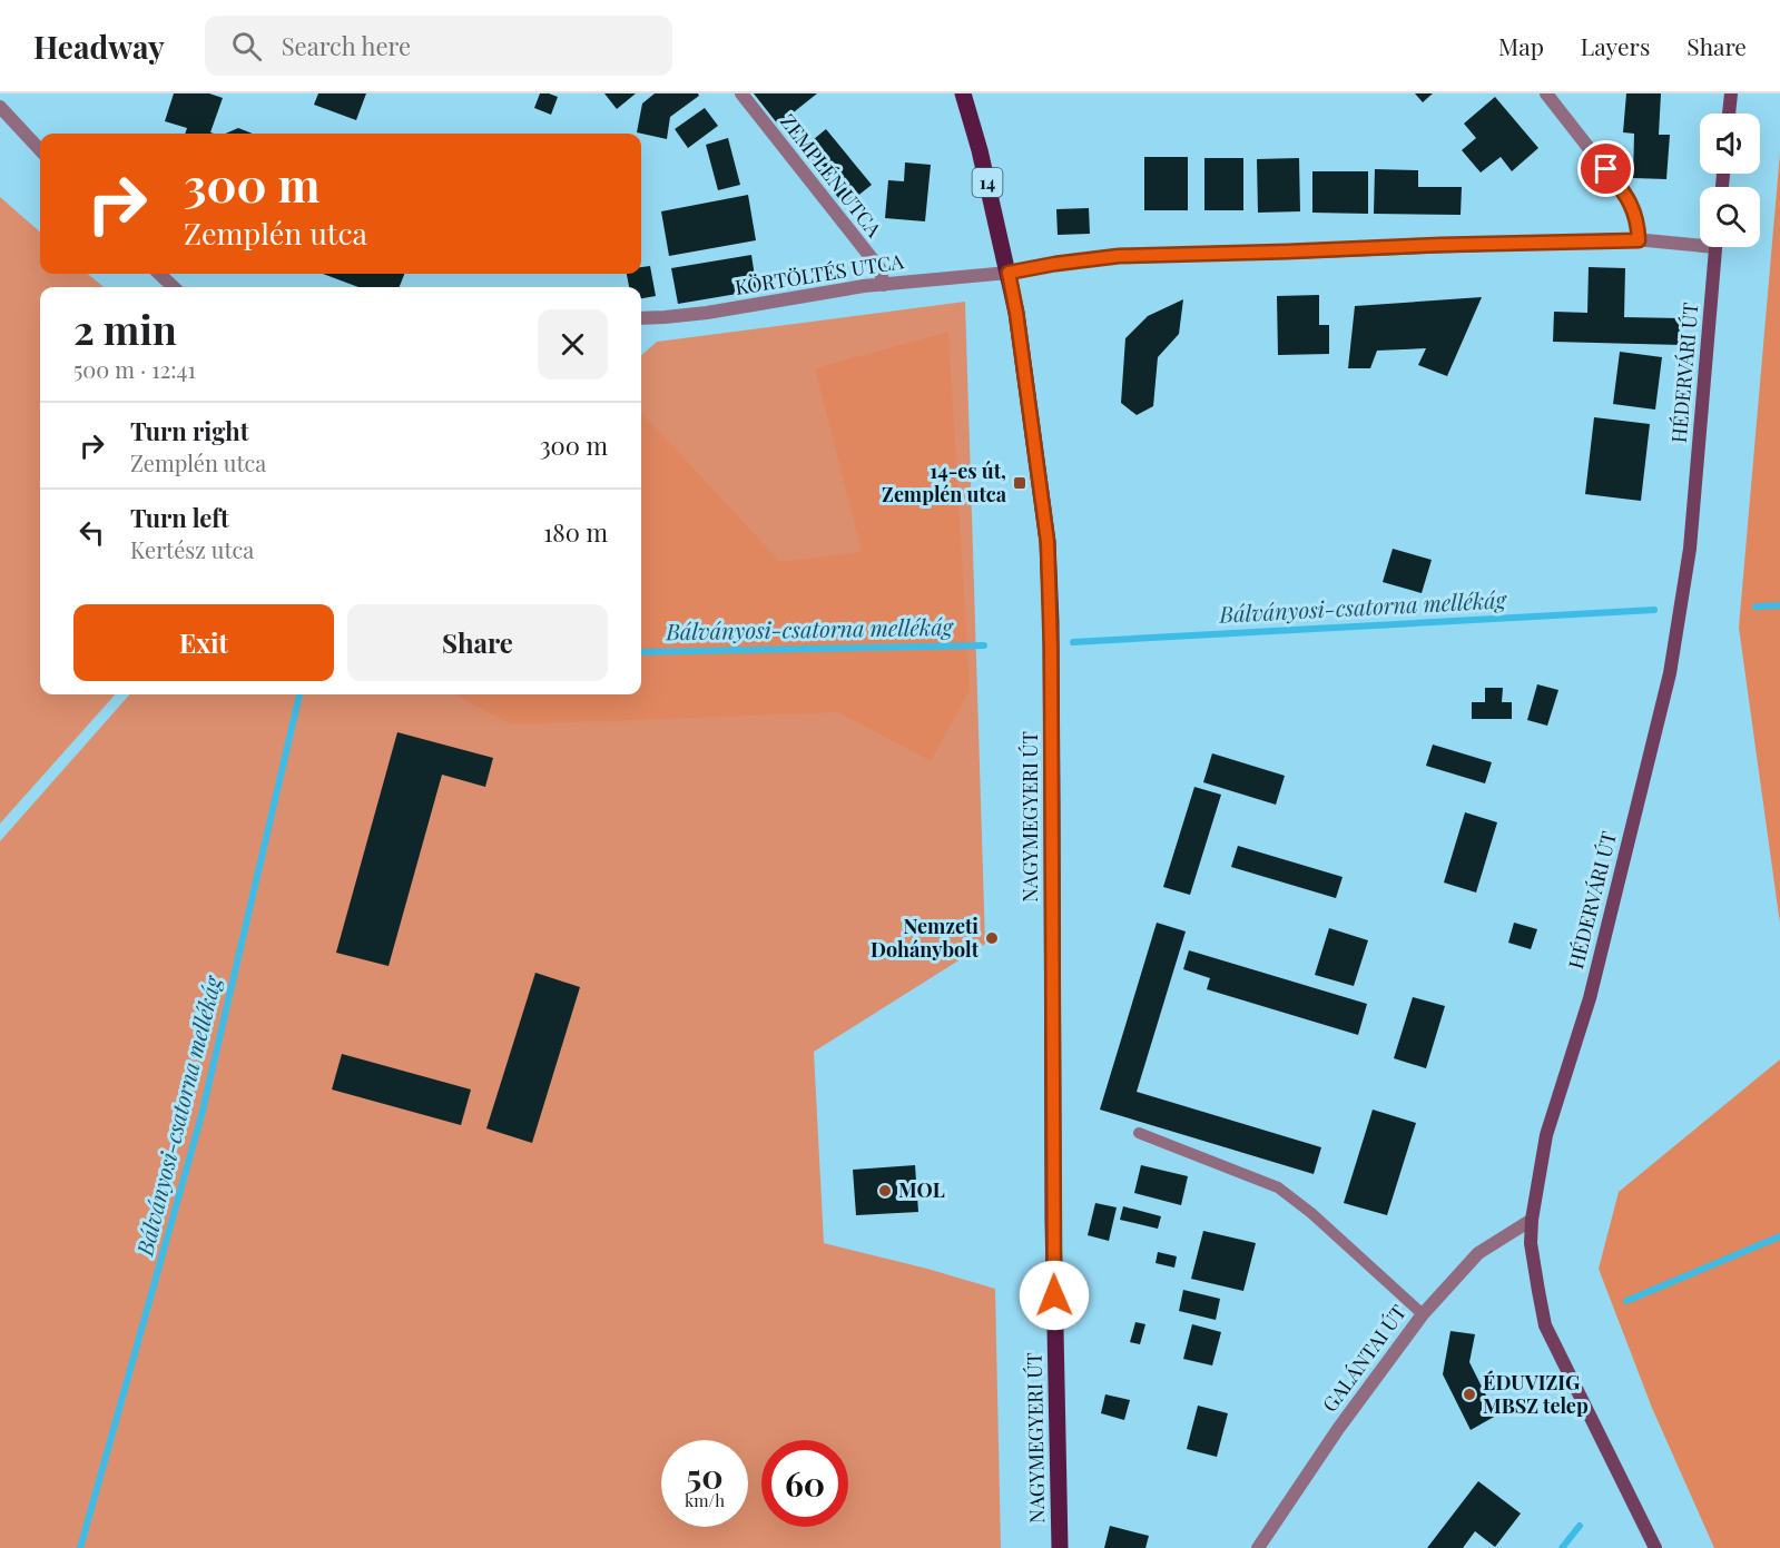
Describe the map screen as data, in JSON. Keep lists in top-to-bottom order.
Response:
{
  "streets": {
    "main road": ["14", "NAGYMEGYERI ÚT"],
    "street": [
      "ZEMPLÉN UTCA",
      "KÖRTÖLTÉS UTCA",
      "HÉDERVÁRI ÚT",
      "GALÁNTAI ÚT"
    ]
  },
  "crossings": [
    ["ZEMPLÉN UTCA", "KÖRTÖLTÉS UTCA"],
    ["KÖRTÖLTÉS UTCA", "NAGYMEGYERI ÚT"],
    ["HÉDERVÁRI ÚT", "GALÁNTAI ÚT"]
  ],
  "water": ["Bálványosi-csatorna mellékág"],
  "places": {
    "transit": ["14-es út, Zemplén utca"],
    "other": ["Nemzeti Dohánybolt", "MOL", "ÉDUVIZIG MBSZ telep"]
  },
  "page": {
    "header": "Headway",
    "search": "Search here",
    "nav": ["Map", "Layers", "Share"],
    "turn": ["300 m", "Zemplén utca"],
    "heading": ["2 min", "500 m · 12:41"],
    "list": [
      {
        "name": "Turn right",
        "note": "Zemplén utca",
        "value": "300 m"
      },
      {
        "name": "Turn left",
        "note": "Kertész utca",
        "value": "180 m"
      }
    ],
    "buttons": ["Exit", "Share"],
    "speed": "50 km/h",
    "limit": "60"
  }
}
